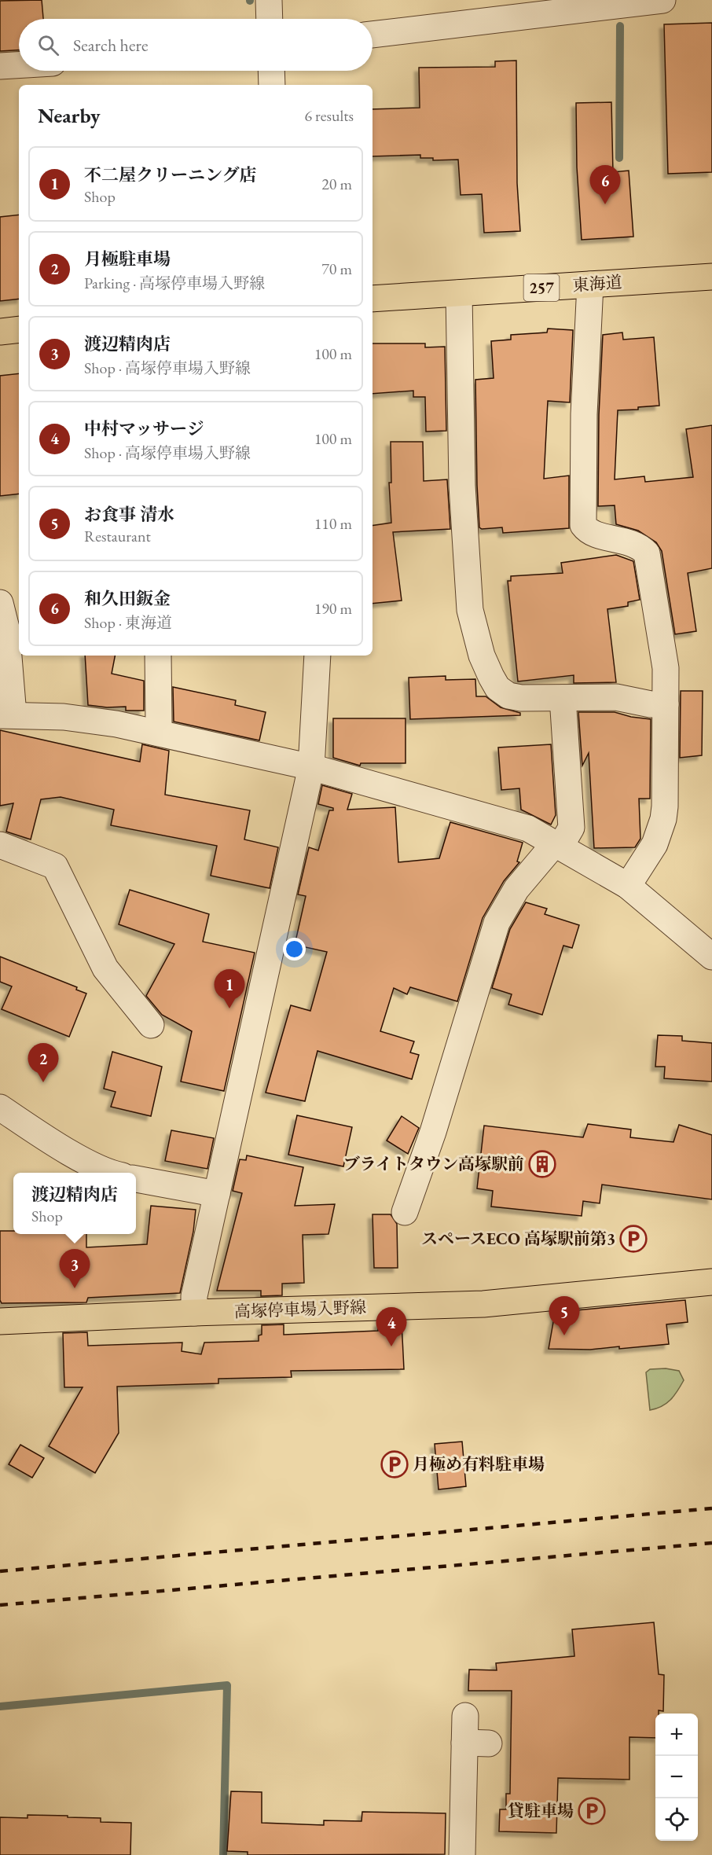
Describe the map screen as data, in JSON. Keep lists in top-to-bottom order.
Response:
{
  "streets": {
    "main road": ["東海道", "257", "高塚停車場入野線"]
  },
  "places": {
    "building": ["ブライトタウン高塚駅前"],
    "parking": ["スペースECO 高塚駅前第3", "月極め有料駐車場", "貸駐車場"]
  },
  "page": {
    "search": "Search here",
    "heading": ["Nearby", "6 results"],
    "list": [
      {
        "mark": "1",
        "name": "不二屋クリーニング店",
        "note": "Shop",
        "value": "20 m"
      },
      {
        "mark": "2",
        "name": "月極駐車場",
        "note": "Parking · 高塚停車場入野線",
        "value": "70 m"
      },
      {
        "mark": "3",
        "name": "渡辺精肉店",
        "note": "Shop · 高塚停車場入野線",
        "value": "100 m"
      },
      {
        "mark": "4",
        "name": "中村マッサージ",
        "note": "Shop · 高塚停車場入野線",
        "value": "100 m"
      },
      {
        "mark": "5",
        "name": "お食事 清水",
        "note": "Restaurant",
        "value": "110 m"
      },
      {
        "mark": "6",
        "name": "和久田鈑金",
        "note": "Shop · 東海道",
        "value": "190 m"
      }
    ],
    "pins": [
      "6",
      "1",
      "2",
      "3",
      "5",
      "4"
    ],
    "popup": ["渡辺精肉店", "Shop"],
    "map_buttons": ["+", "−"]
  }
}
